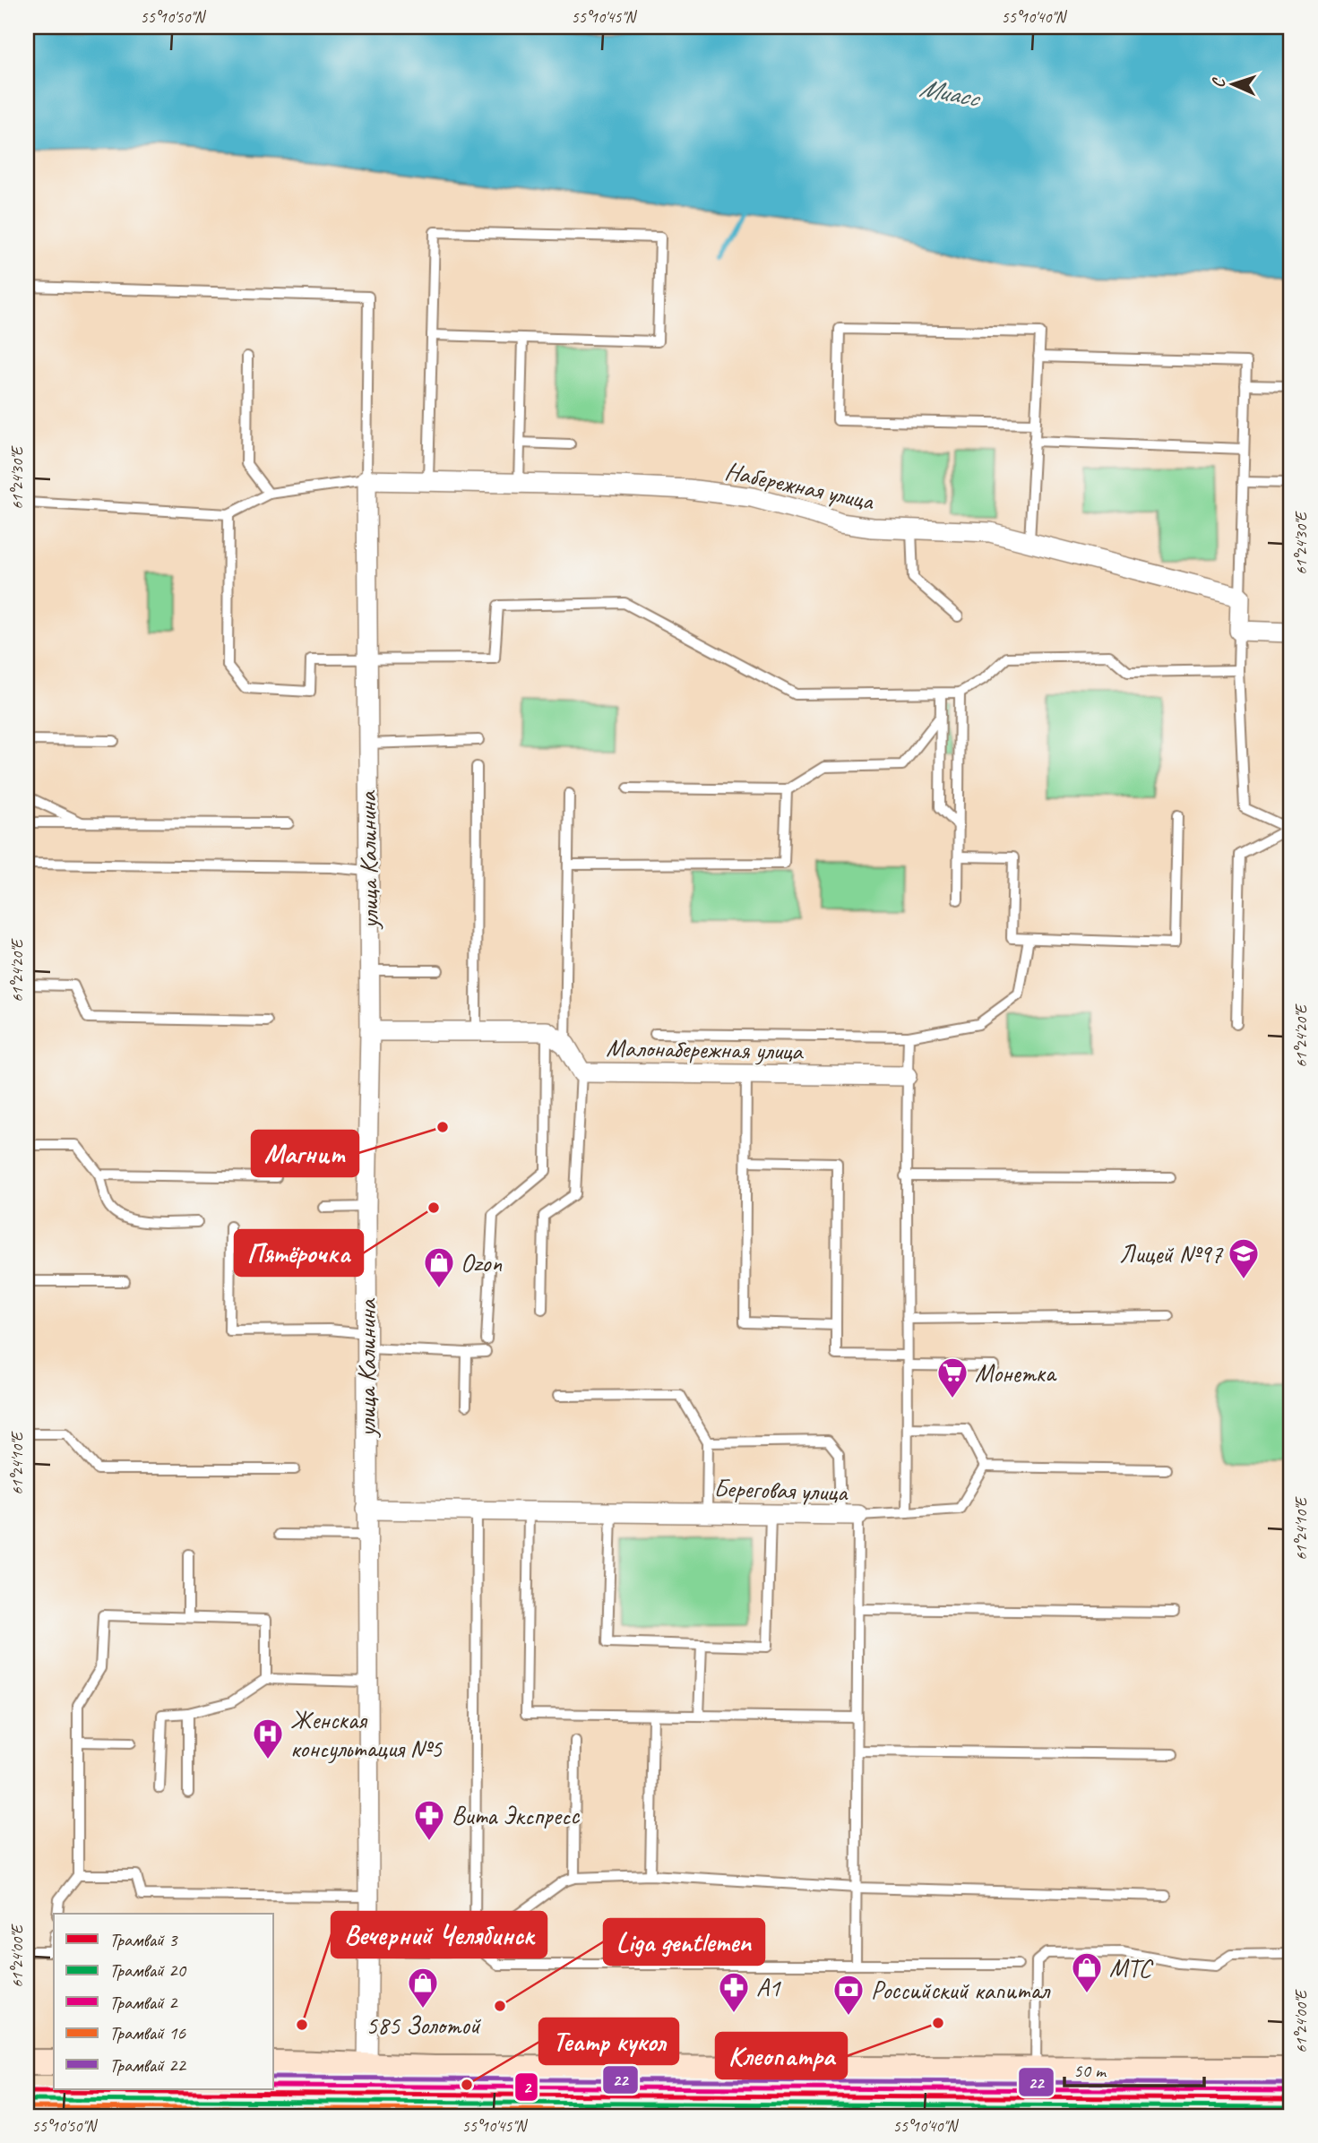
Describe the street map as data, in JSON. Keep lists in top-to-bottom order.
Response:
{
  "streets": {
    "main road": ["улица Калинина"],
    "street": ["Набережная улица", "Малонабережная улица", "Береговая улица"]
  },
  "crossings": [
    ["Набережная улица", "улица Калинина"],
    ["улица Калинина", "Береговая улица"]
  ],
  "water": ["Миасс"],
  "places": {
    "other": [
      "Магнит",
      "Пятёрочка",
      "Liga gentlemen",
      "Клеопатра",
      "Вечерний Челябинск",
      "Театр кукол"
    ],
    "school or university": ["Лицей №97"],
    "shop": ["Ozon", "МТС", "585 Золотой"],
    "supermarket": ["Монетка"],
    "hospital": ["Женская консультация №5"],
    "pharmacy": ["Вита Экспресс", "А1"],
    "bank": ["Российский капитал"]
  },
  "lines": [
    "tram line 22",
    "tram line 2",
    "tram line 3",
    "tram line 20",
    "tram line 16"
  ],
  "legend": [
    "Трамвай 3",
    "Трамвай 20",
    "Трамвай 2",
    "Трамвай 16",
    "Трамвай 22"
  ],
  "scale_bar": "50 m",
  "north": "left",
  "coordinates": [
    "55°10'50\"N",
    "55°10'45\"N",
    "55°10'40\"N",
    "61°24'30\"E",
    "61°24'20\"E",
    "61°24'10\"E",
    "61°24'00\"E"
  ]
}
